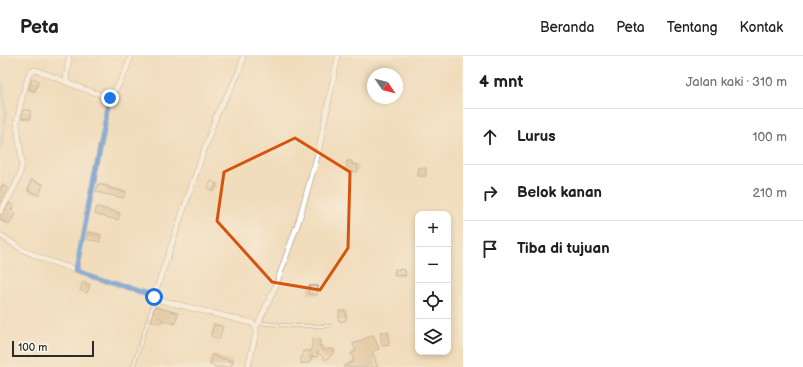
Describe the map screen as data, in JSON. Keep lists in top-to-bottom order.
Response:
{
  "scale_bar": "100 m",
  "north": "bottom right",
  "page": {
    "header": "Peta",
    "nav": [
      "Beranda",
      "Peta",
      "Tentang",
      "Kontak"
    ],
    "heading": ["4 mnt", "Jalan kaki · 310 m"],
    "list": [
      ["Lurus", "100 m"],
      ["Belok kanan", "210 m"],
      "Tiba di tujuan"
    ],
    "map_buttons": ["+", "−"],
    "scale": "100 m"
  }
}
